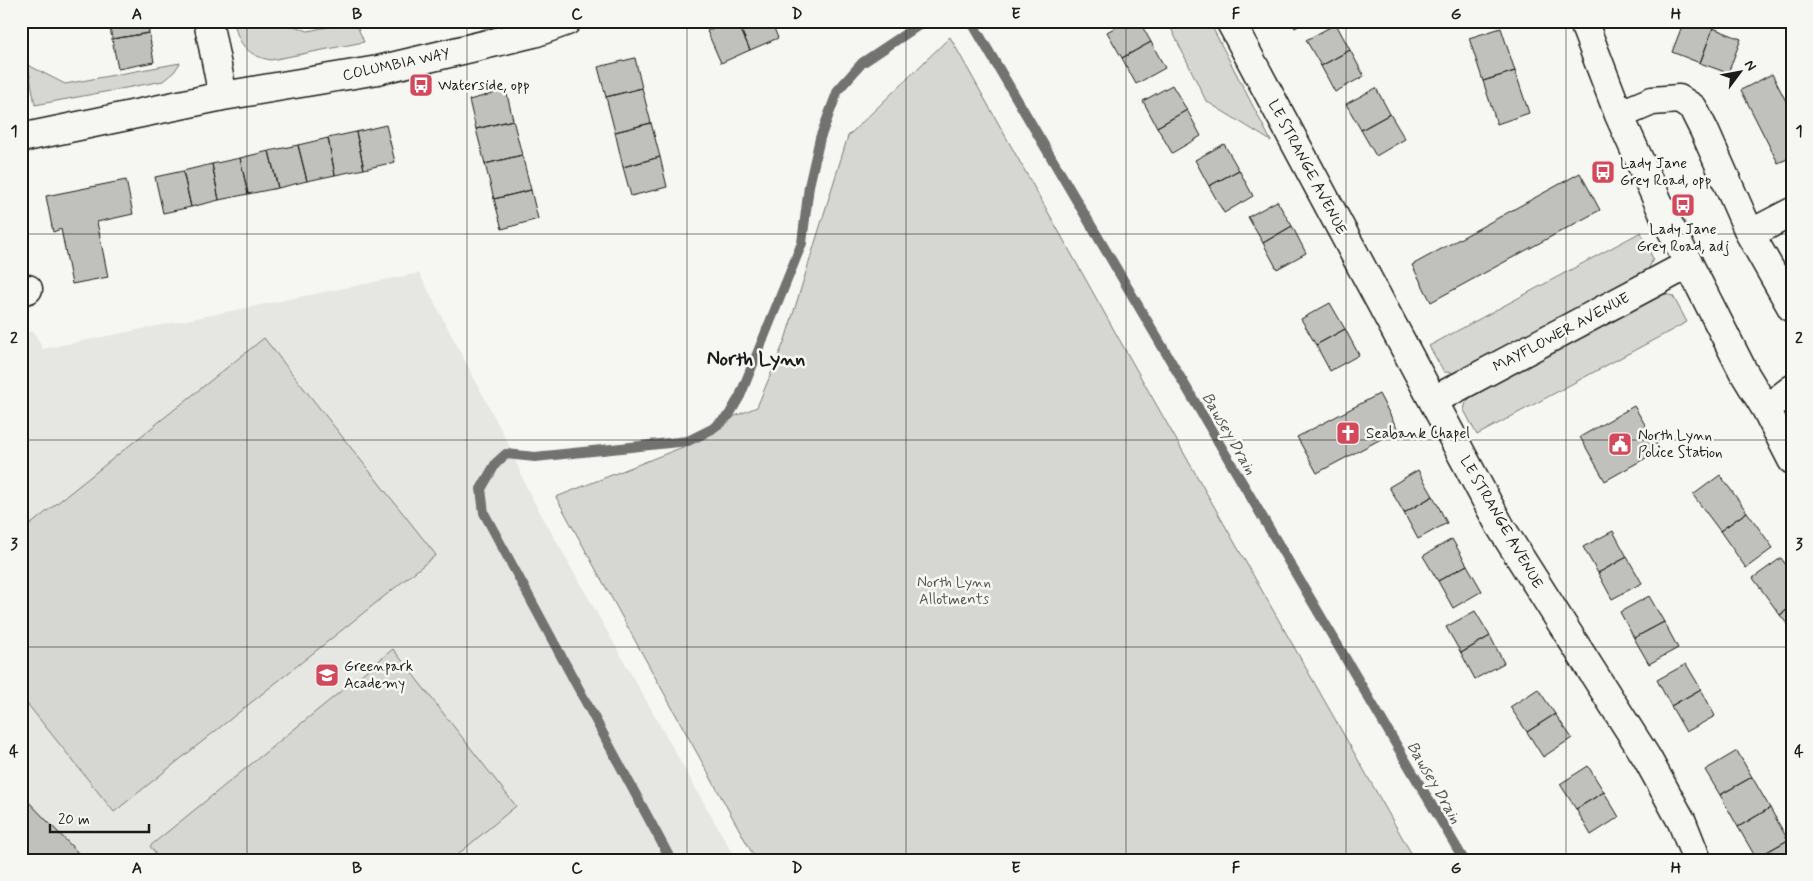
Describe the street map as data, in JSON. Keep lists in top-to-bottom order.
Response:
{
  "streets": {
    "street": ["COLUMBIA WAY", "LE STRANGE AVENUE", "MAYFLOWER AVENUE"]
  },
  "crossings": [
    ["LE STRANGE AVENUE", "MAYFLOWER AVENUE"]
  ],
  "districts": ["North Lynn"],
  "water": ["Bawsey Drain"],
  "parks": ["North Lynn Allotments"],
  "places": {
    "bus stop": ["Waterside, opp", "Lady Jane Grey Road, opp", "Lady Jane Grey Road, adj"],
    "church": ["Seabank Chapel"],
    "public building": ["North Lynn Police Station"],
    "school or university": ["Greenpark Academy"]
  },
  "scale_bar": "20 m",
  "north": "top right",
  "grid": {
    "columns": [
      "A",
      "B",
      "C",
      "D",
      "E",
      "F",
      "G",
      "H"
    ],
    "rows": [
      "1",
      "2",
      "3",
      "4"
    ]
  }
}
